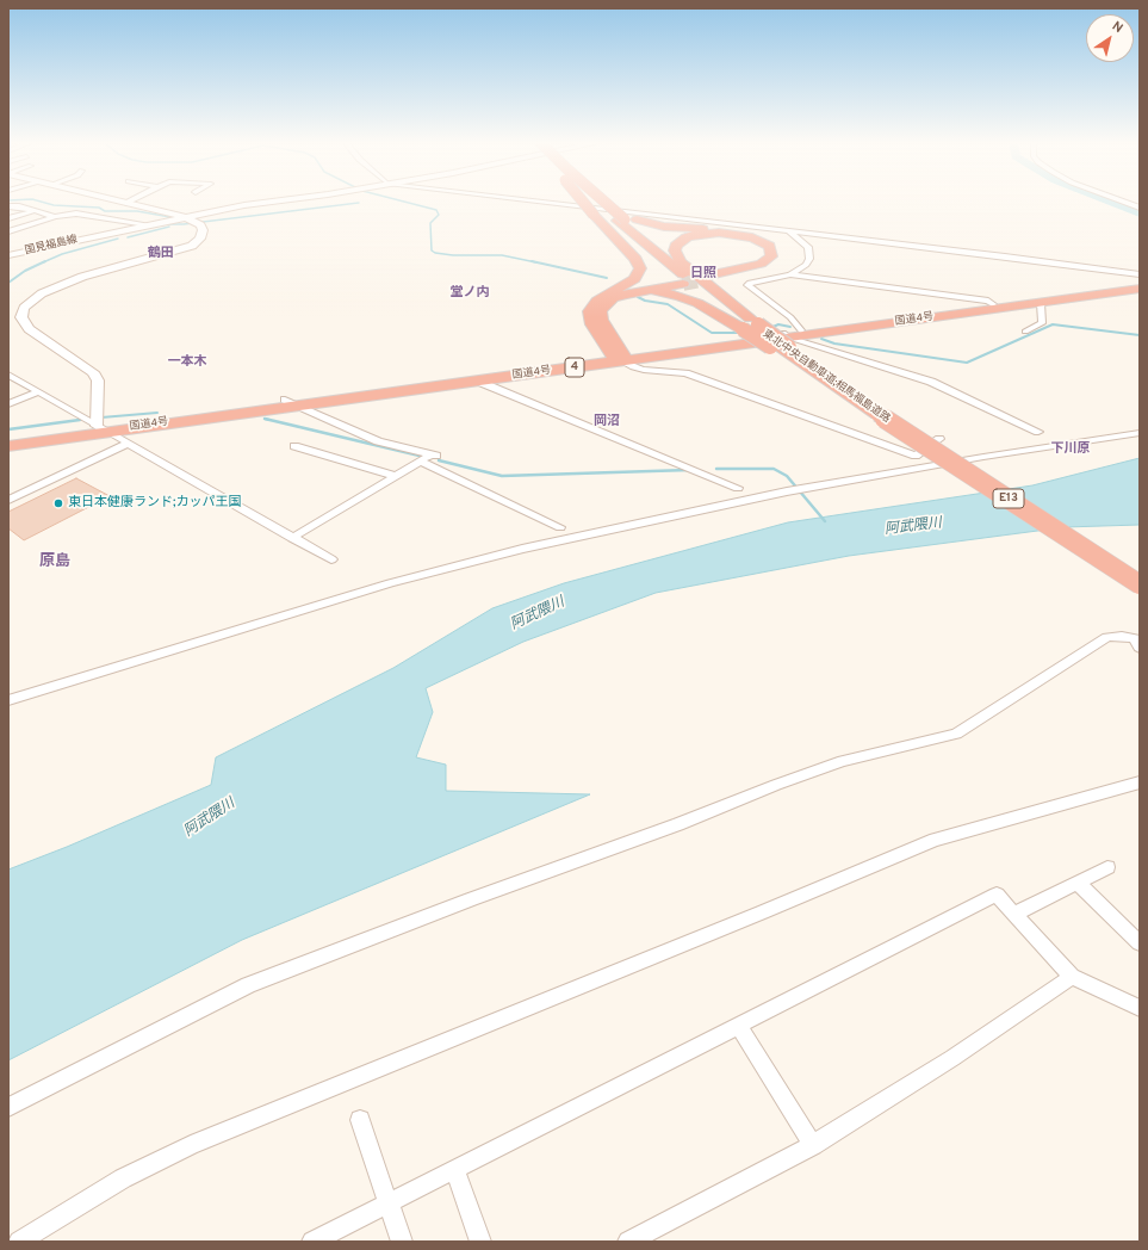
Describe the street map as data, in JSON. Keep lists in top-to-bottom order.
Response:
{
  "streets": {
    "highway": [
      "国道4号",
      "4",
      "東北中央自動車道;相馬福島道路",
      "E13"
    ],
    "street": ["国見福島線"]
  },
  "crossings": [
    ["国道4号", "東北中央自動車道;相馬福島道路"]
  ],
  "districts": [
    "鶴田",
    "日照",
    "堂ノ内",
    "一本木",
    "岡沼",
    "下川原",
    "原島"
  ],
  "water": ["阿武隈川"],
  "places": ["東日本健康ランド;カッパ王国"],
  "north": "top right"
}
